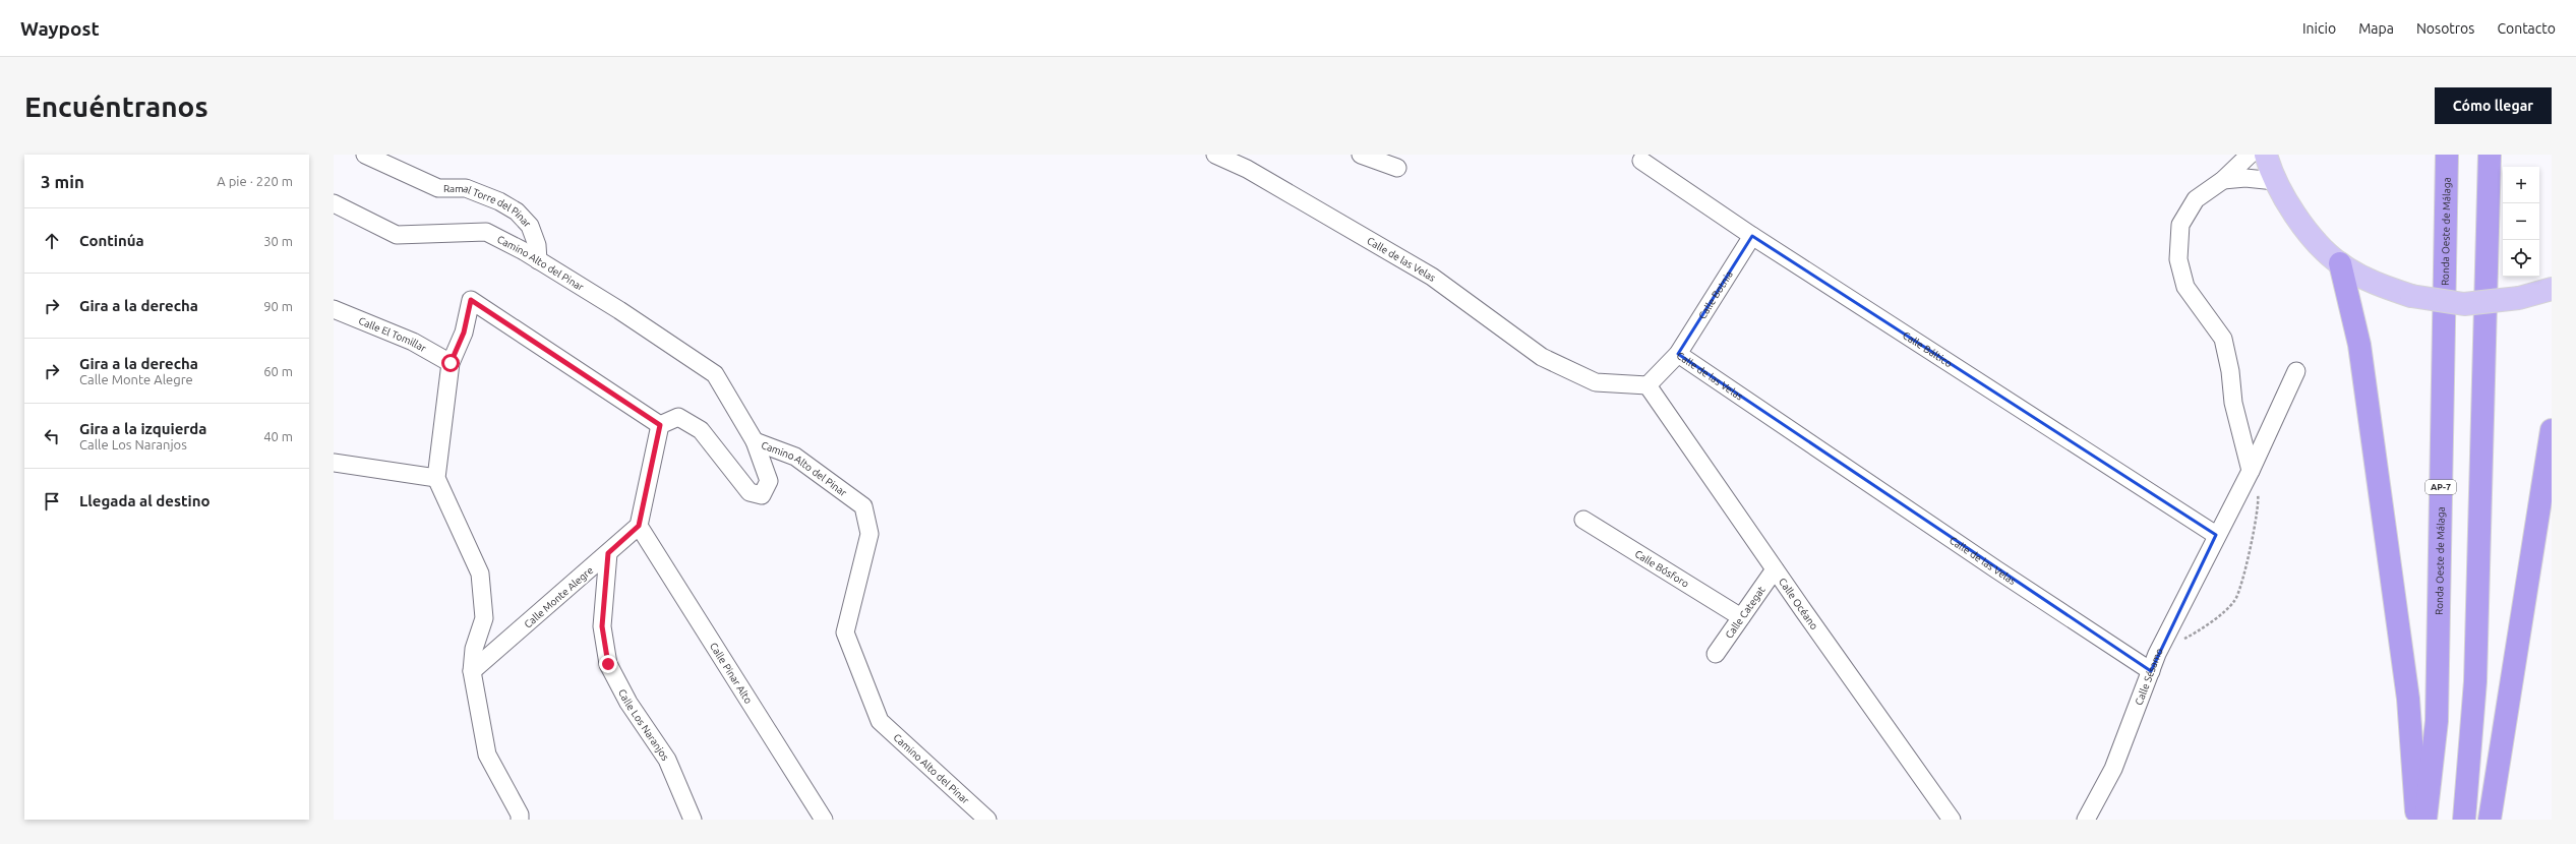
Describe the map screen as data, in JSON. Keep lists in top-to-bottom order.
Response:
{
  "streets": {
    "highway": ["Ronda Oeste de Málaga", "AP-7"],
    "street": [
      "Ramal Torre del Pinar",
      "Calle de las Velas",
      "Camino Alto del Pinar",
      "Calle Botnia",
      "Calle El Tomillar",
      "Calle Báltico",
      "Calle Bósforo",
      "Calle Monte Alegre",
      "Calle Océano",
      "Calle Categat",
      "Calle Pinar Alto",
      "Calle Sésamo",
      "Calle Los Naranjos"
    ]
  },
  "crossings": [
    ["Ramal Torre del Pinar", "Camino Alto del Pinar"],
    ["Calle de las Velas", "Calle Botnia"],
    ["Calle de las Velas", "Calle Océano"],
    ["Calle de las Velas", "Calle Sésamo"],
    ["Calle Botnia", "Calle Báltico"],
    ["Calle Báltico", "Calle Sésamo"],
    ["Calle Bósforo", "Calle Categat"],
    ["Calle Monte Alegre", "Calle Pinar Alto"],
    ["Calle Monte Alegre", "Calle Los Naranjos"],
    ["Calle Océano", "Calle Categat"]
  ],
  "page": {
    "header": "Waypost",
    "nav": [
      "Inicio",
      "Mapa",
      "Nosotros",
      "Contacto"
    ],
    "buttons": "Cómo llegar",
    "title": "Encuéntranos",
    "heading": ["3 min", "A pie · 220 m"],
    "map_buttons": ["+", "−"],
    "list": [
      ["Continúa", "30 m"],
      ["Gira a la derecha", "90 m"],
      ["Gira a la derecha", "Calle Monte Alegre", "60 m"],
      ["Gira a la izquierda", "Calle Los Naranjos", "40 m"],
      "Llegada al destino"
    ]
  }
}
